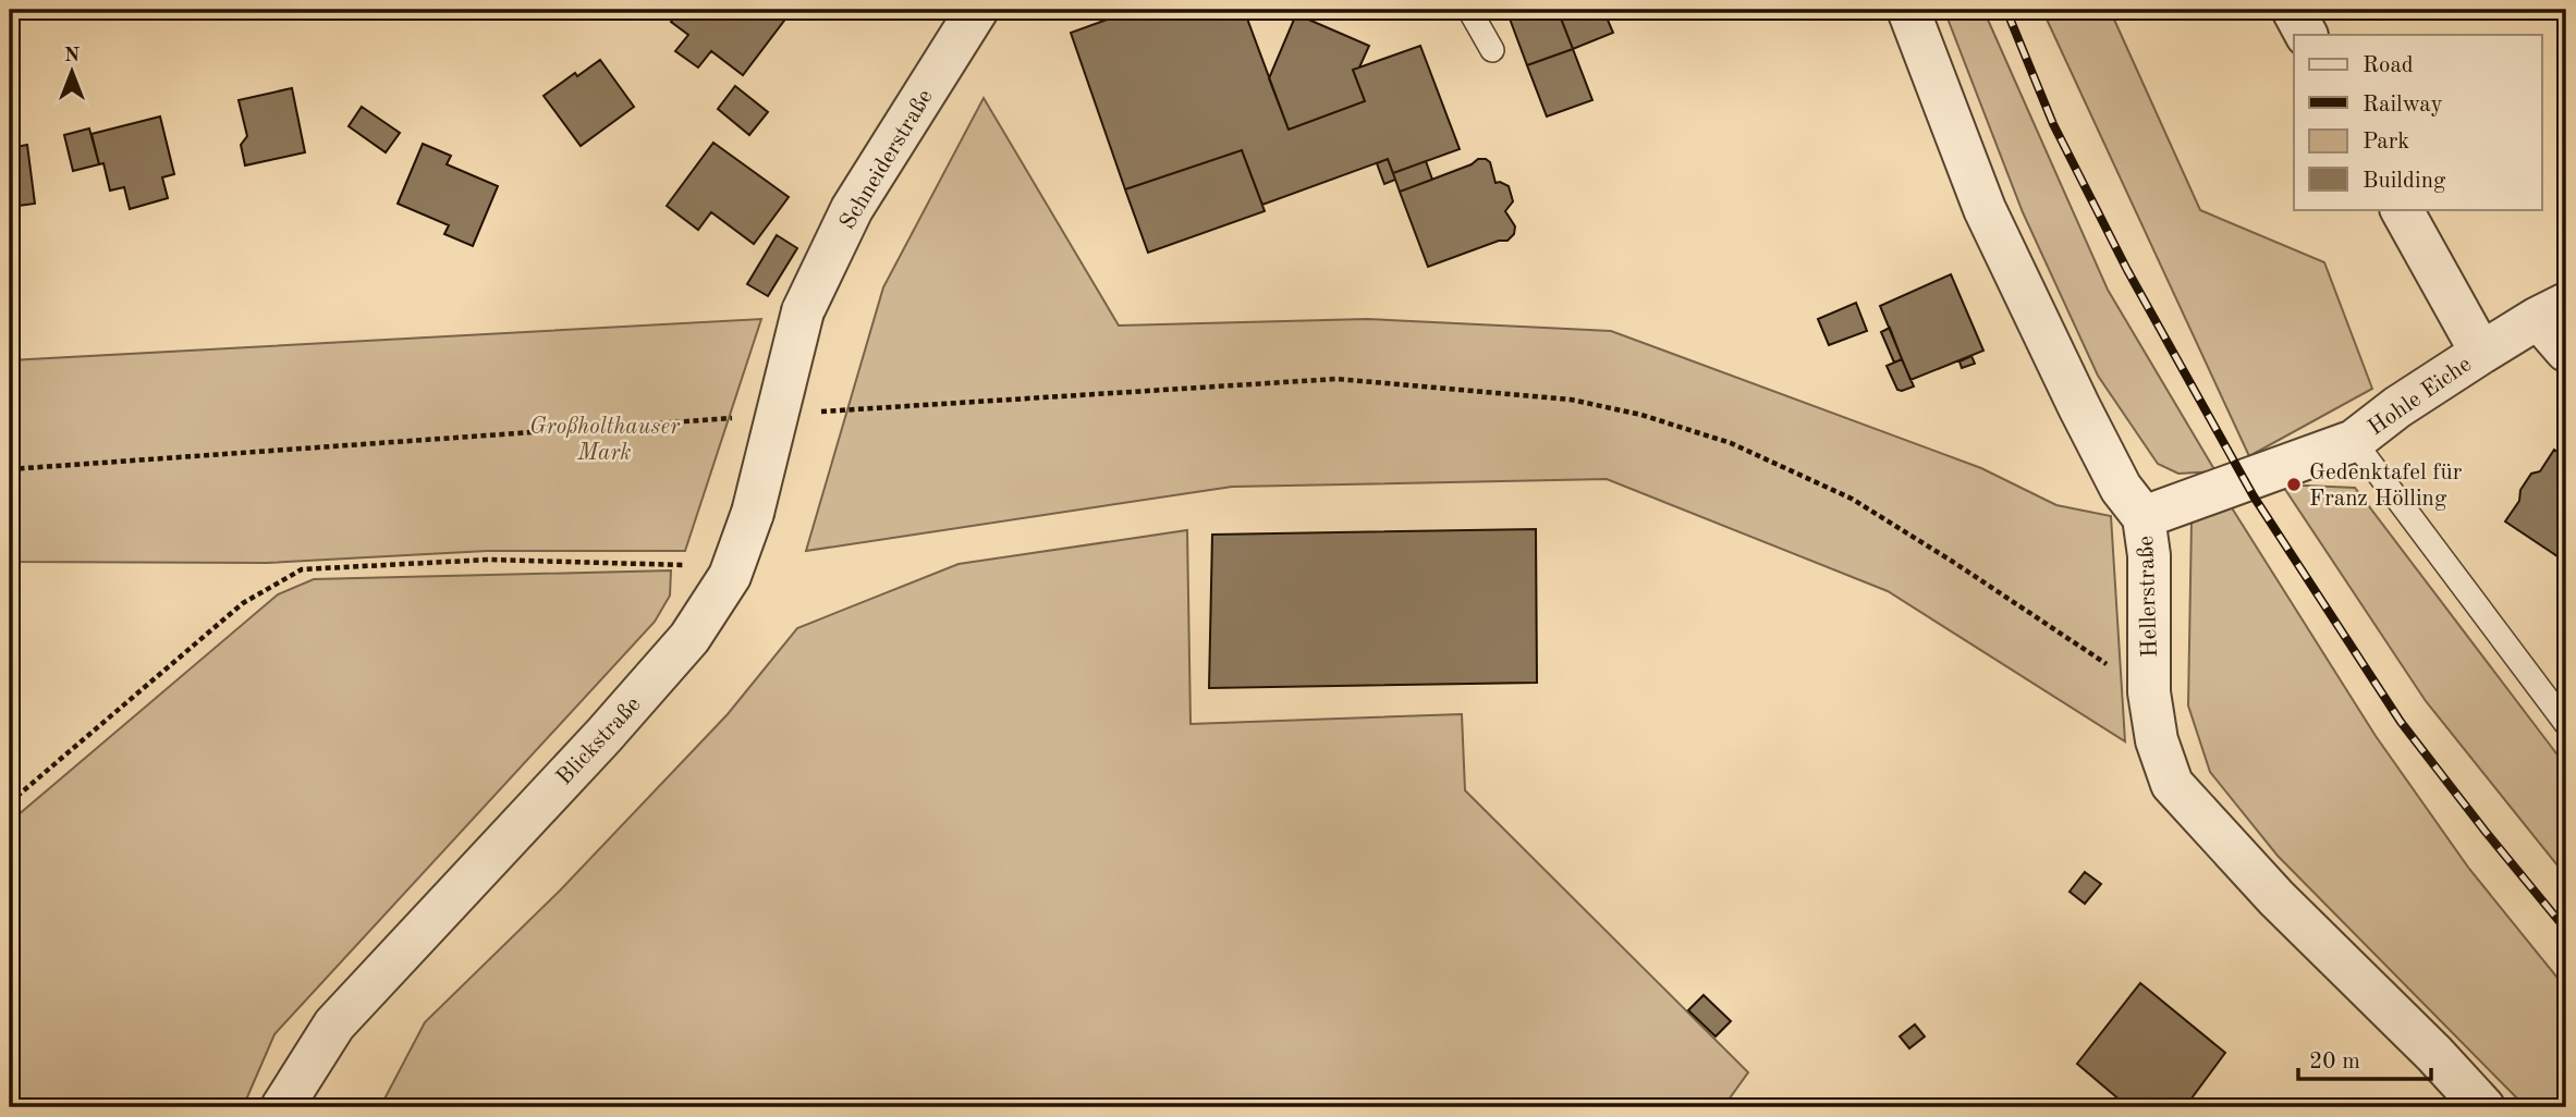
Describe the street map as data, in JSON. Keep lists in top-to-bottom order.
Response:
{
  "streets": {
    "street": [
      "Schneiderstraße",
      "Hohle Eiche",
      "Hellerstraße",
      "Blickstraße"
    ]
  },
  "crossings": [
    ["Schneiderstraße", "Blickstraße"],
    ["Hohle Eiche", "Hellerstraße"]
  ],
  "parks": ["Großholthauser Mark"],
  "places": ["Gedenktafel für Franz Hölling"],
  "legend": [
    "Road",
    "Railway",
    "Park",
    "Building"
  ],
  "scale_bar": "20 m",
  "north": "top"
}
